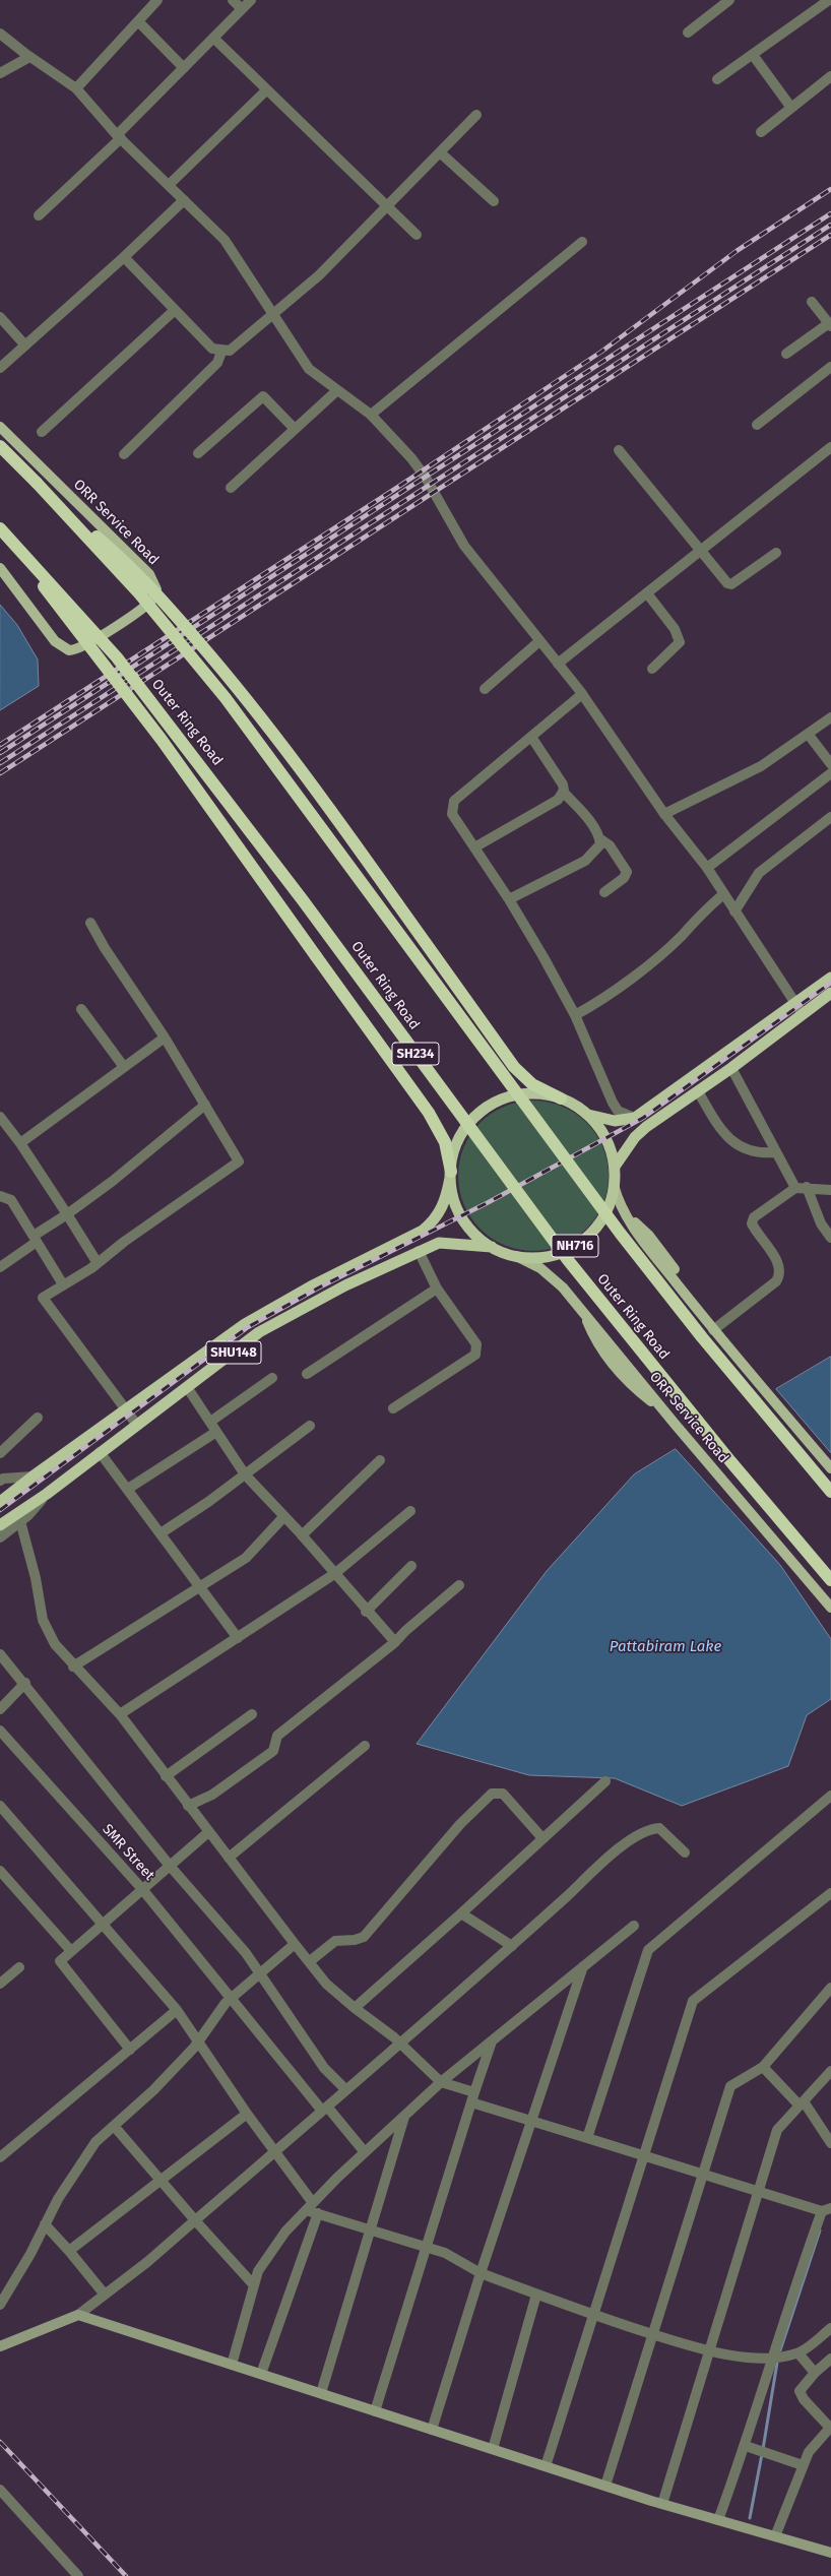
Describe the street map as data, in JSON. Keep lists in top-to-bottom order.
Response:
{
  "streets": {
    "highway": [
      "Outer Ring Road",
      "SH234",
      "NH716",
      "SHU148"
    ],
    "main road": ["ORR Service Road"],
    "street": ["SMR Street"]
  },
  "crossings": [
    ["ORR Service Road", "NH716"],
    ["NH716", "SHU148"]
  ],
  "water": ["Pattabiram Lake"]
}
